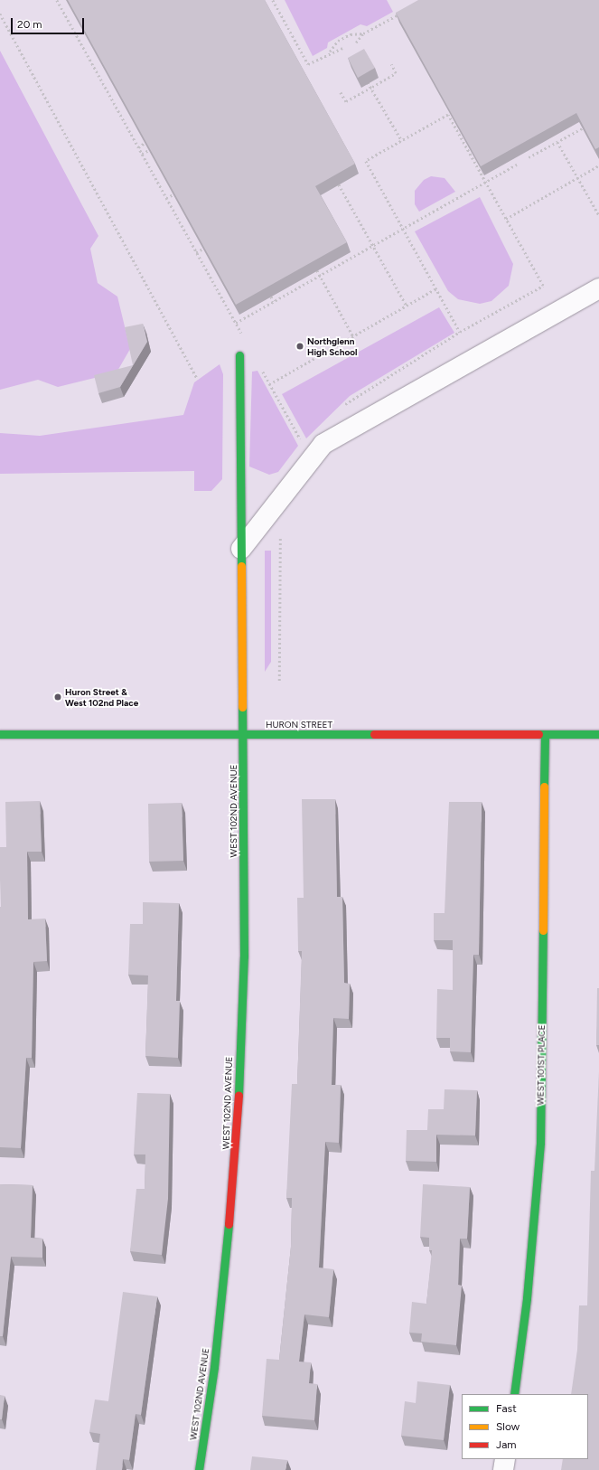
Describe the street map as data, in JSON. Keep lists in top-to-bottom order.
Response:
{
  "streets": {
    "street": ["HURON STREET", "WEST 102ND AVENUE", "WEST 101ST PLACE"]
  },
  "crossings": [
    ["HURON STREET", "WEST 102ND AVENUE"],
    ["HURON STREET", "WEST 101ST PLACE"]
  ],
  "places": ["Northglenn High School", "Huron Street & West 102nd Place"],
  "legend": ["Fast", "Slow", "Jam"],
  "scale_bar": "20 m"
}
